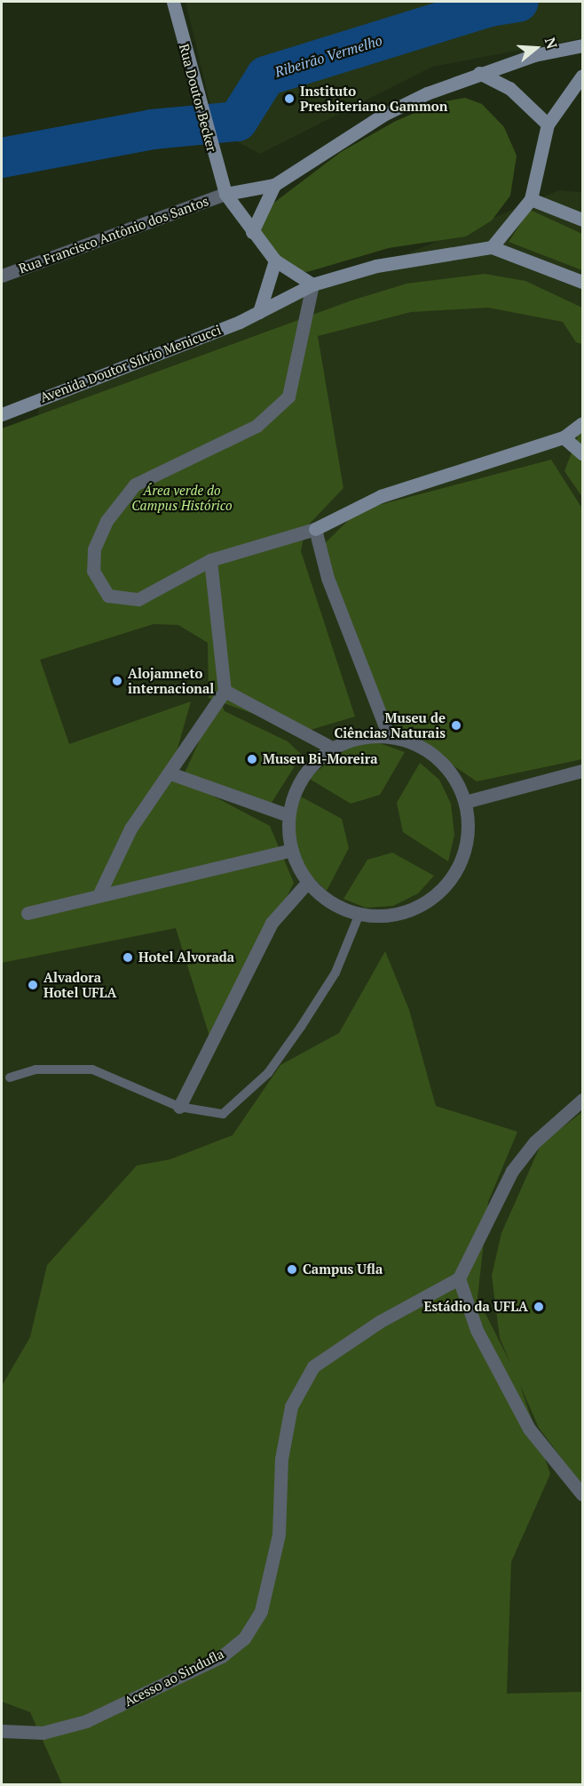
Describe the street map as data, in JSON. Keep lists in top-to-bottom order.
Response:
{
  "streets": {
    "main road": ["Rua Doutor Becker", "Avenida Doutor Sílvio Menicucci"],
    "street": ["Rua Francisco Antônio dos Santos", "Acesso ao Sindufla"]
  },
  "crossings": [
    ["Rua Doutor Becker", "Rua Francisco Antônio dos Santos"],
    ["Rua Doutor Becker", "Avenida Doutor Sílvio Menicucci"]
  ],
  "water": ["Ribeirão Vermelho"],
  "parks": ["Área verde do Campus Histórico"],
  "places": [
    "Instituto Presbiteriano Gammon",
    "Alojamneto internacional",
    "Museu de Ciências Naturais",
    "Museu Bi-Moreira",
    "Hotel Alvorada",
    "Alvadora Hotel UFLA",
    "Campus Ufla",
    "Estádio da UFLA"
  ],
  "north": "right"
}
